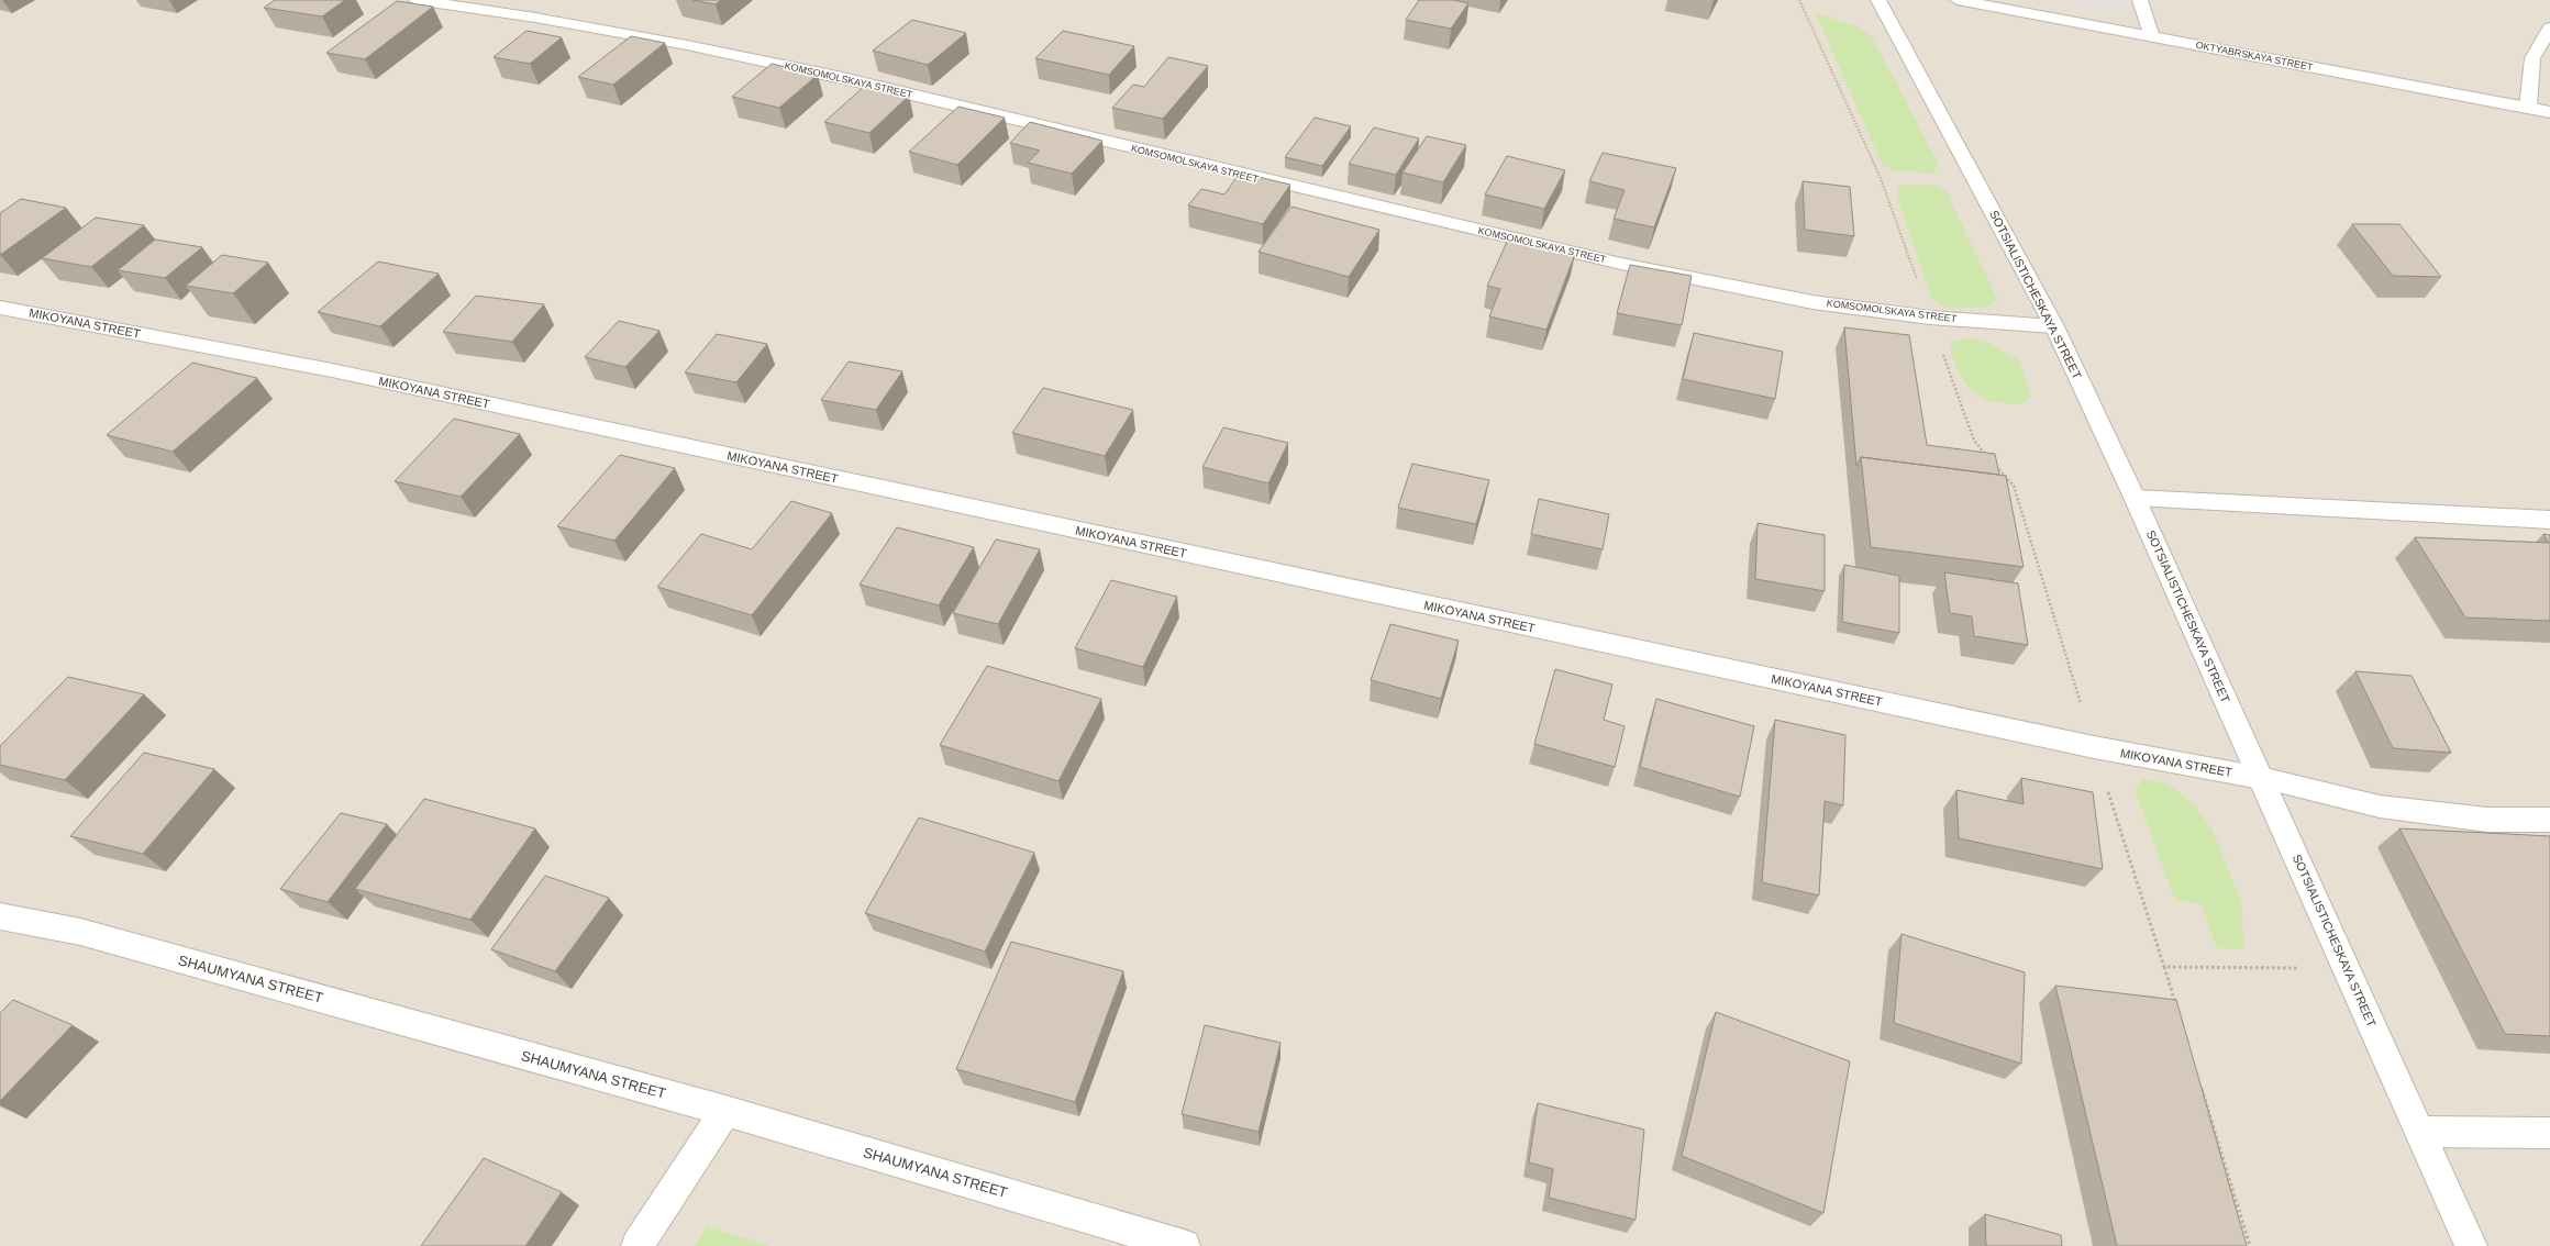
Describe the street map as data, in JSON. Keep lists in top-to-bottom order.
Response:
{
  "streets": {
    "street": [
      "OKTYABRSKAYA STREET",
      "KOMSOMOLSKAYA STREET",
      "SOTSIALISTICHESKAYA STREET",
      "MIKOYANA STREET",
      "SHAUMYANA STREET"
    ]
  },
  "crossings": [
    ["KOMSOMOLSKAYA STREET", "SOTSIALISTICHESKAYA STREET"],
    ["SOTSIALISTICHESKAYA STREET", "MIKOYANA STREET"]
  ]
}
